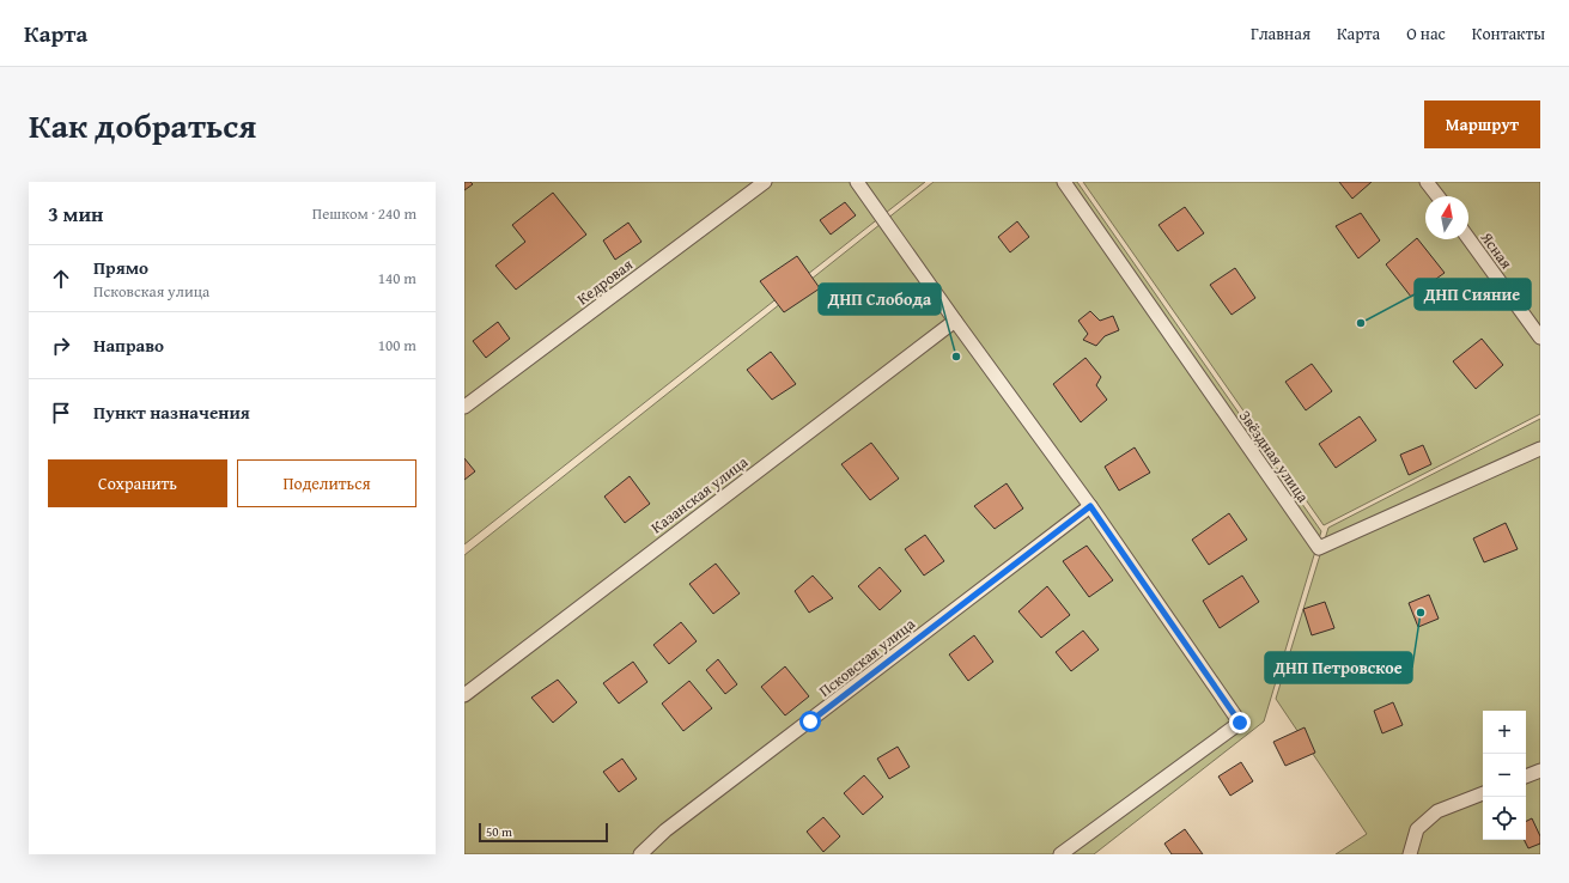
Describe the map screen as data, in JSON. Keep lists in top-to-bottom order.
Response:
{
  "streets": {
    "street": [
      "Ясная",
      "Кедровая",
      "Звёздная улица",
      "Казанская улица",
      "Псковская улица"
    ]
  },
  "places": ["ДНП Сияние", "ДНП Слобода", "ДНП Петровское"],
  "scale_bar": "50 m",
  "north": "top",
  "page": {
    "header": "Карта",
    "nav": [
      "Главная",
      "Карта",
      "О нас",
      "Контакты"
    ],
    "title": "Как добраться",
    "buttons": [
      "Маршрут",
      ["Сохранить", "Поделиться"]
    ],
    "heading": ["3 мин", "Пешком · 240 m"],
    "list": [
      ["Прямо", "Псковская улица", "140 m"],
      ["Направо", "100 m"],
      "Пункт назначения"
    ],
    "map_buttons": ["+", "−"],
    "scale": "50 m"
  }
}
